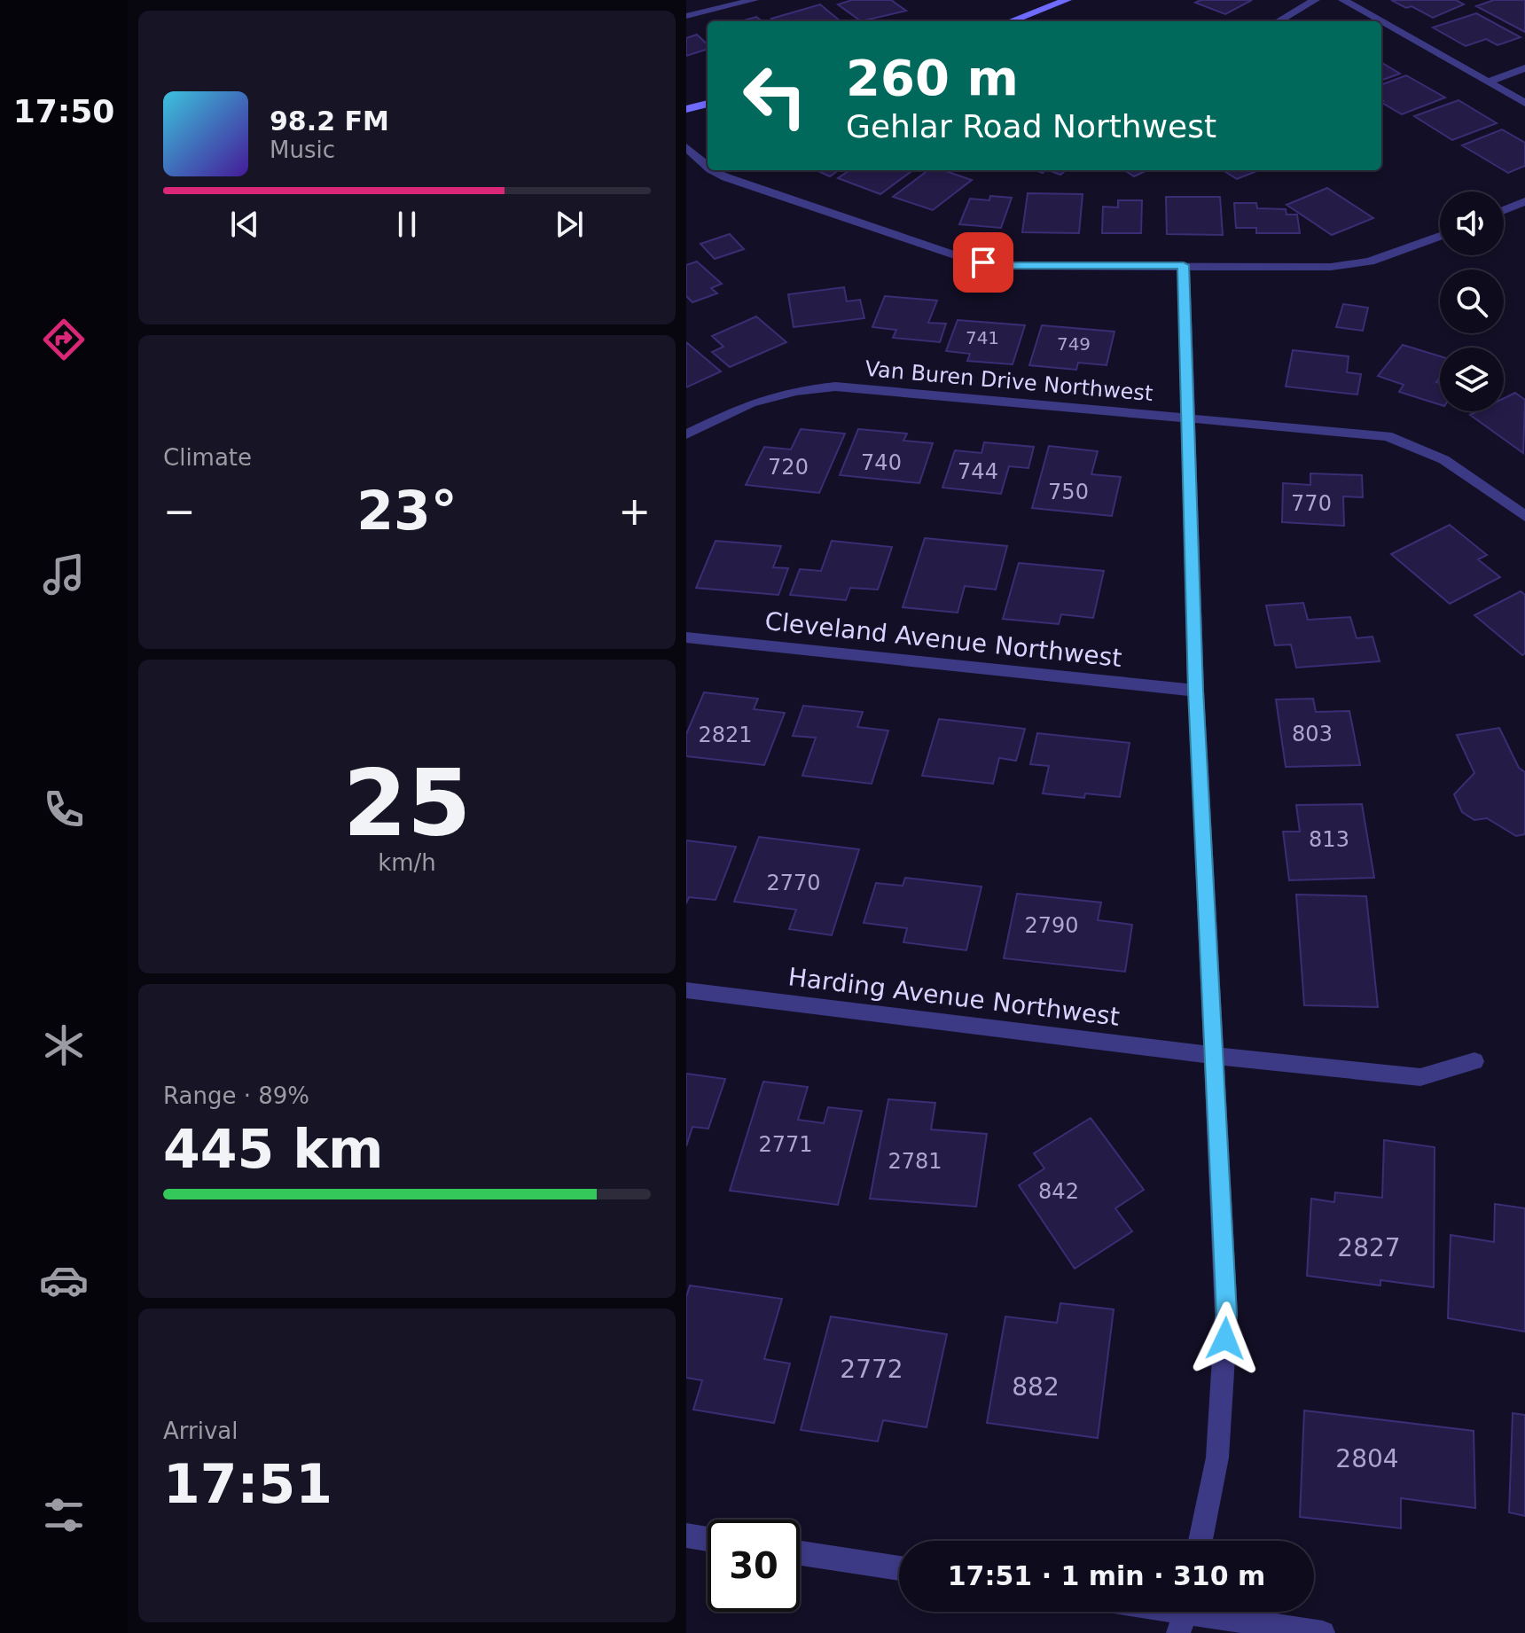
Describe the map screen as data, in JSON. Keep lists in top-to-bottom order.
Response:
{
  "streets": {
    "street": ["Van Buren Drive Northwest", "Cleveland Avenue Northwest", "Harding Avenue Northwest"]
  },
  "house_numbers": [
    "741",
    "749",
    "740",
    "720",
    "744",
    "750",
    "770",
    "803",
    "2821",
    "813",
    "2770",
    "2790",
    "2771",
    "2781",
    "842",
    "2827",
    "2772",
    "882",
    "2804"
  ],
  "page": {
    "tabs": "17:50",
    "turn": ["260 m", "Gehlar Road Northwest"],
    "song": ["98.2 FM", "Music"],
    "tile": [
      "Climate",
      ["25", "km/h"],
      ["Range · 89%", "445 km"],
      ["Arrival", "17:51"]
    ],
    "heat": ["−", "23°", "+"],
    "limit": "30",
    "trip": "17:51 · 1 min · 310 m"
  }
}
